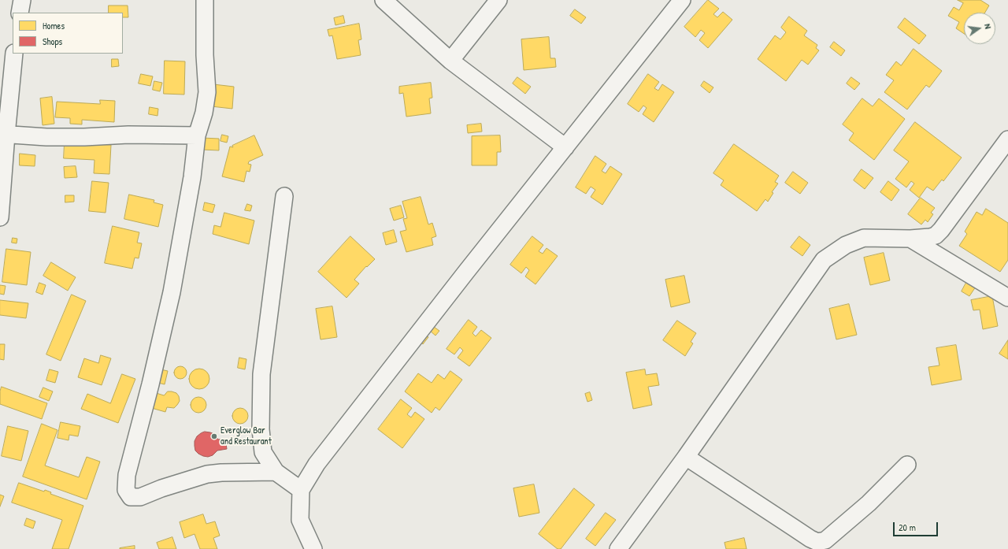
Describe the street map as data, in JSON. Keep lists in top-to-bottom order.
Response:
{
  "places": ["Everglow Bar and Restaurant"],
  "legend": ["Homes", "Shops"],
  "scale_bar": "20 m",
  "north": "right"
}
